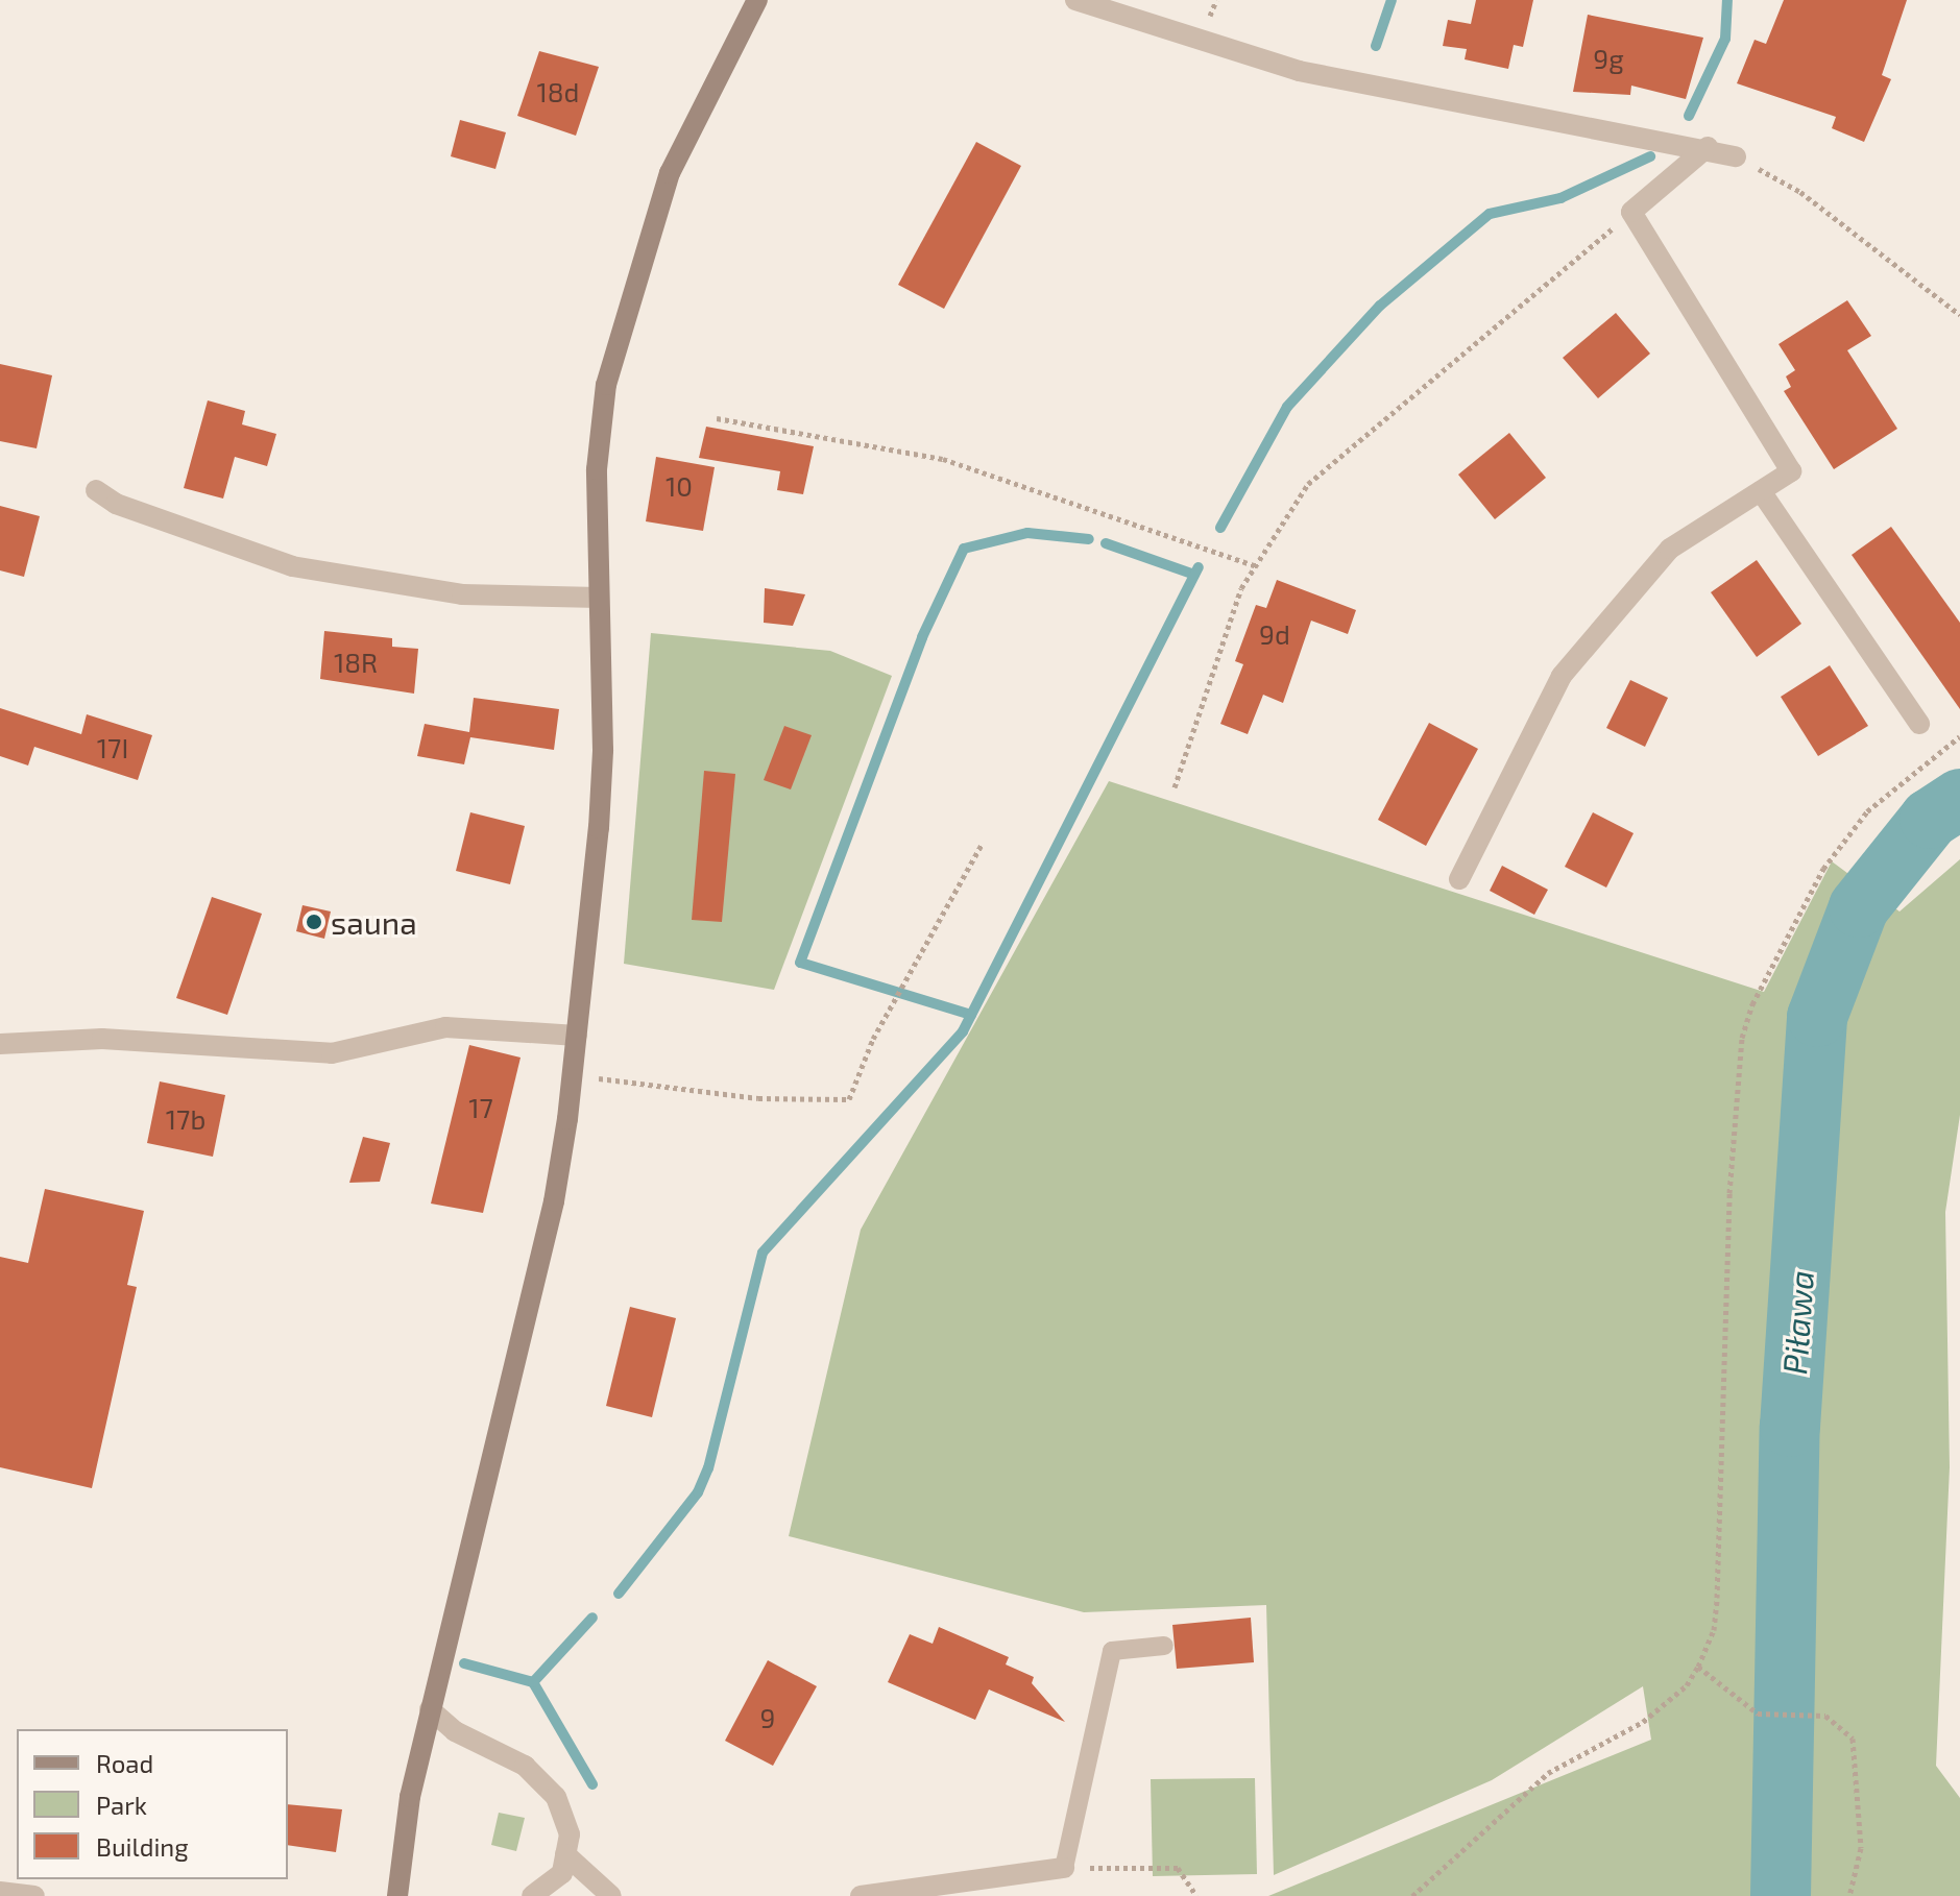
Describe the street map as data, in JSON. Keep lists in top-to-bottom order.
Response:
{
  "water": ["Piława"],
  "places": ["sauna"],
  "house_numbers": [
    "9g",
    "18d",
    "10",
    "9d",
    "18R",
    "17I",
    "17",
    "17b",
    "9"
  ],
  "legend": ["Road", "Park", "Building"]
}
